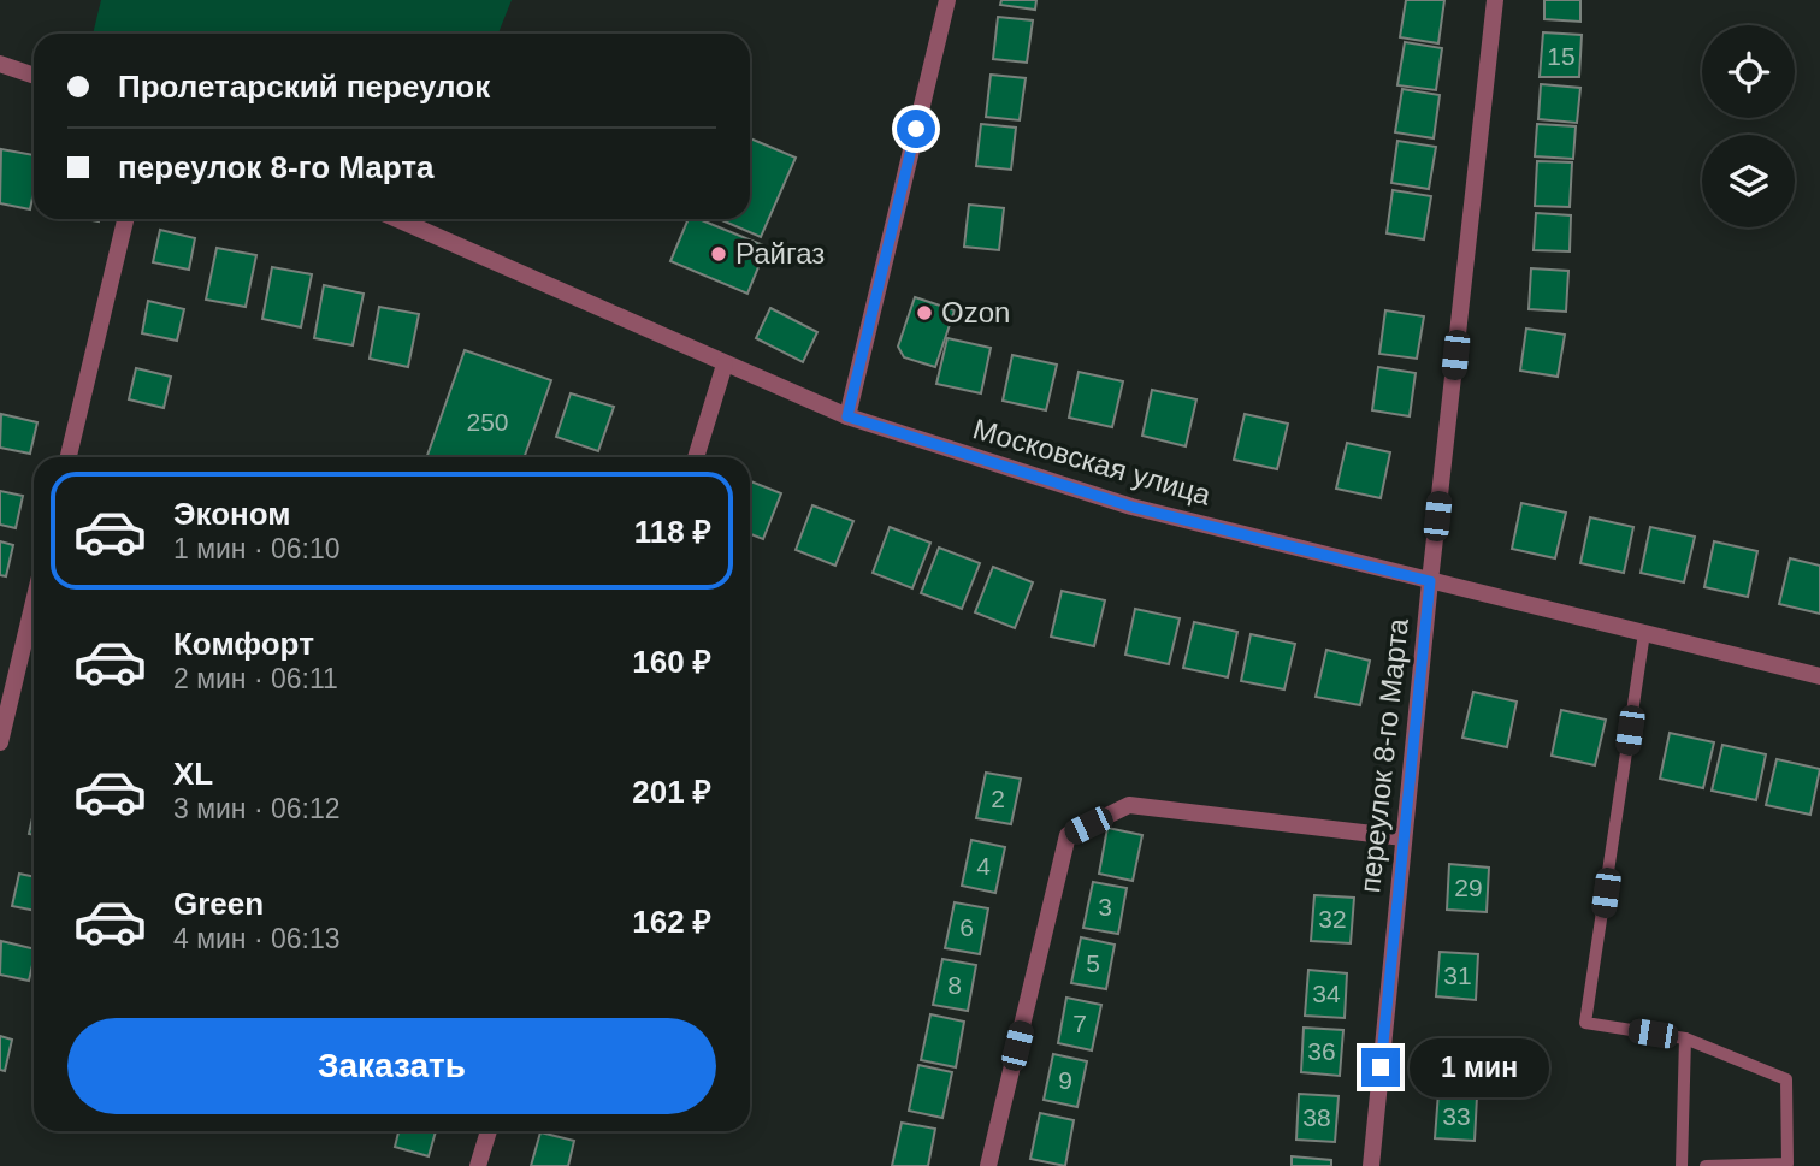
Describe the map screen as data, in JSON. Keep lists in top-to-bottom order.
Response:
{
  "streets": {
    "street": ["Московская улица", "переулок 8-го Марта"]
  },
  "crossings": [
    ["Московская улица", "переулок 8-го Марта"]
  ],
  "places": ["Райгаз", "Ozon"],
  "house_numbers": [
    "15",
    "250",
    "2",
    "4",
    "29",
    "3",
    "32",
    "6",
    "5",
    "31",
    "8",
    "34",
    "7",
    "36",
    "9",
    "33",
    "38"
  ],
  "page": {
    "banner": ["Пролетарский переулок", "переулок 8-го Марта"],
    "list": [
      {
        "name": "Эконом",
        "note": "1 мин · 06:10",
        "value": "118 ₽"
      },
      {
        "name": "Комфорт",
        "note": "2 мин · 06:11",
        "value": "160 ₽"
      },
      {
        "name": "XL",
        "note": "3 мин · 06:12",
        "value": "201 ₽"
      },
      {
        "name": "Green",
        "note": "4 мин · 06:13",
        "value": "162 ₽"
      }
    ],
    "buttons": "Заказать",
    "bubble": "1 мин"
  }
}
